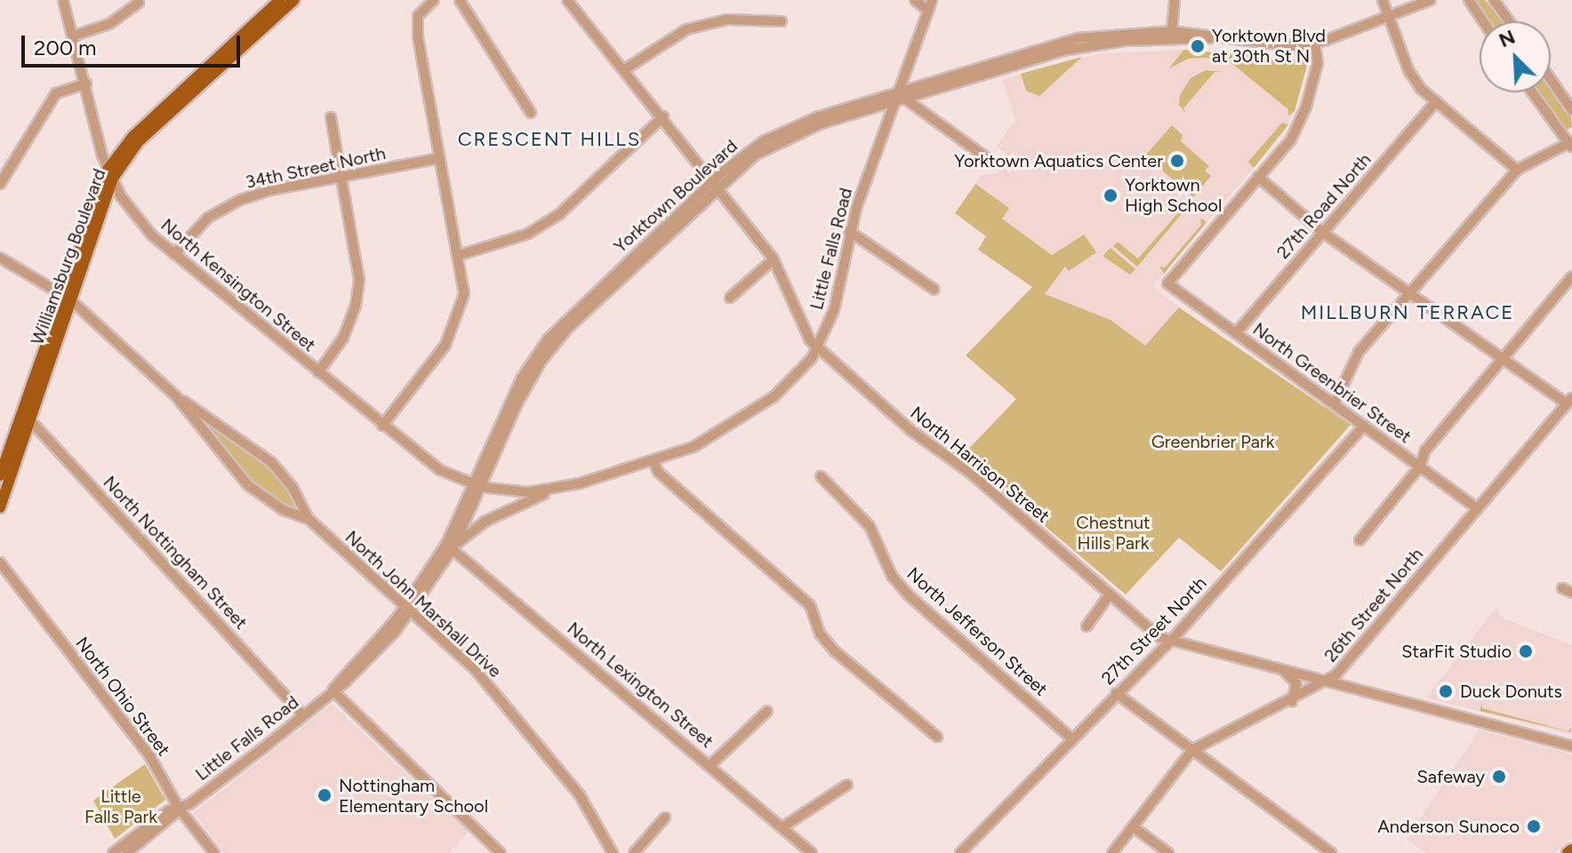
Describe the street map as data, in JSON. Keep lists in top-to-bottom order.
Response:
{
  "streets": {
    "main road": ["Williamsburg Boulevard"],
    "street": [
      "34th Street North",
      "Yorktown Boulevard",
      "27th Road North",
      "Little Falls Road",
      "North Kensington Street",
      "North Greenbrier Street",
      "North Harrison Street",
      "North Nottingham Street",
      "North John Marshall Drive",
      "26th Street North",
      "27th Street North",
      "North Jefferson Street",
      "North Lexington Street",
      "North Ohio Street"
    ]
  },
  "crossings": [
    ["34th Street North", "North Kensington Street"],
    ["Yorktown Boulevard", "Little Falls Road"],
    ["Yorktown Boulevard", "North Kensington Street"],
    ["Yorktown Boulevard", "North Harrison Street"],
    ["27th Road North", "North Greenbrier Street"],
    ["Little Falls Road", "North Kensington Street"],
    ["Little Falls Road", "North Harrison Street"],
    ["Little Falls Road", "North Nottingham Street"],
    ["Little Falls Road", "North John Marshall Drive"],
    ["Little Falls Road", "North Lexington Street"],
    ["Little Falls Road", "North Ohio Street"],
    ["Williamsburg Boulevard", "North Kensington Street"],
    ["Williamsburg Boulevard", "North Nottingham Street"],
    ["Williamsburg Boulevard", "North John Marshall Drive"],
    ["North Greenbrier Street", "26th Street North"],
    ["North Greenbrier Street", "27th Street North"],
    ["North Harrison Street", "26th Street North"],
    ["North Harrison Street", "27th Street North"],
    ["27th Street North", "North Jefferson Street"]
  ],
  "districts": ["CRESCENT HILLS", "MILLBURN TERRACE"],
  "parks": ["Greenbrier Park", "Chestnut Hills Park", "Little Falls Park"],
  "places": [
    "Yorktown Blvd at 30th St N",
    "Yorktown Aquatics Center",
    "Yorktown High School",
    "StarFit Studio",
    "Duck Donuts",
    "Safeway",
    "Nottingham Elementary School",
    "Anderson Sunoco"
  ],
  "scale_bar": "200 m",
  "north": "top left"
}
